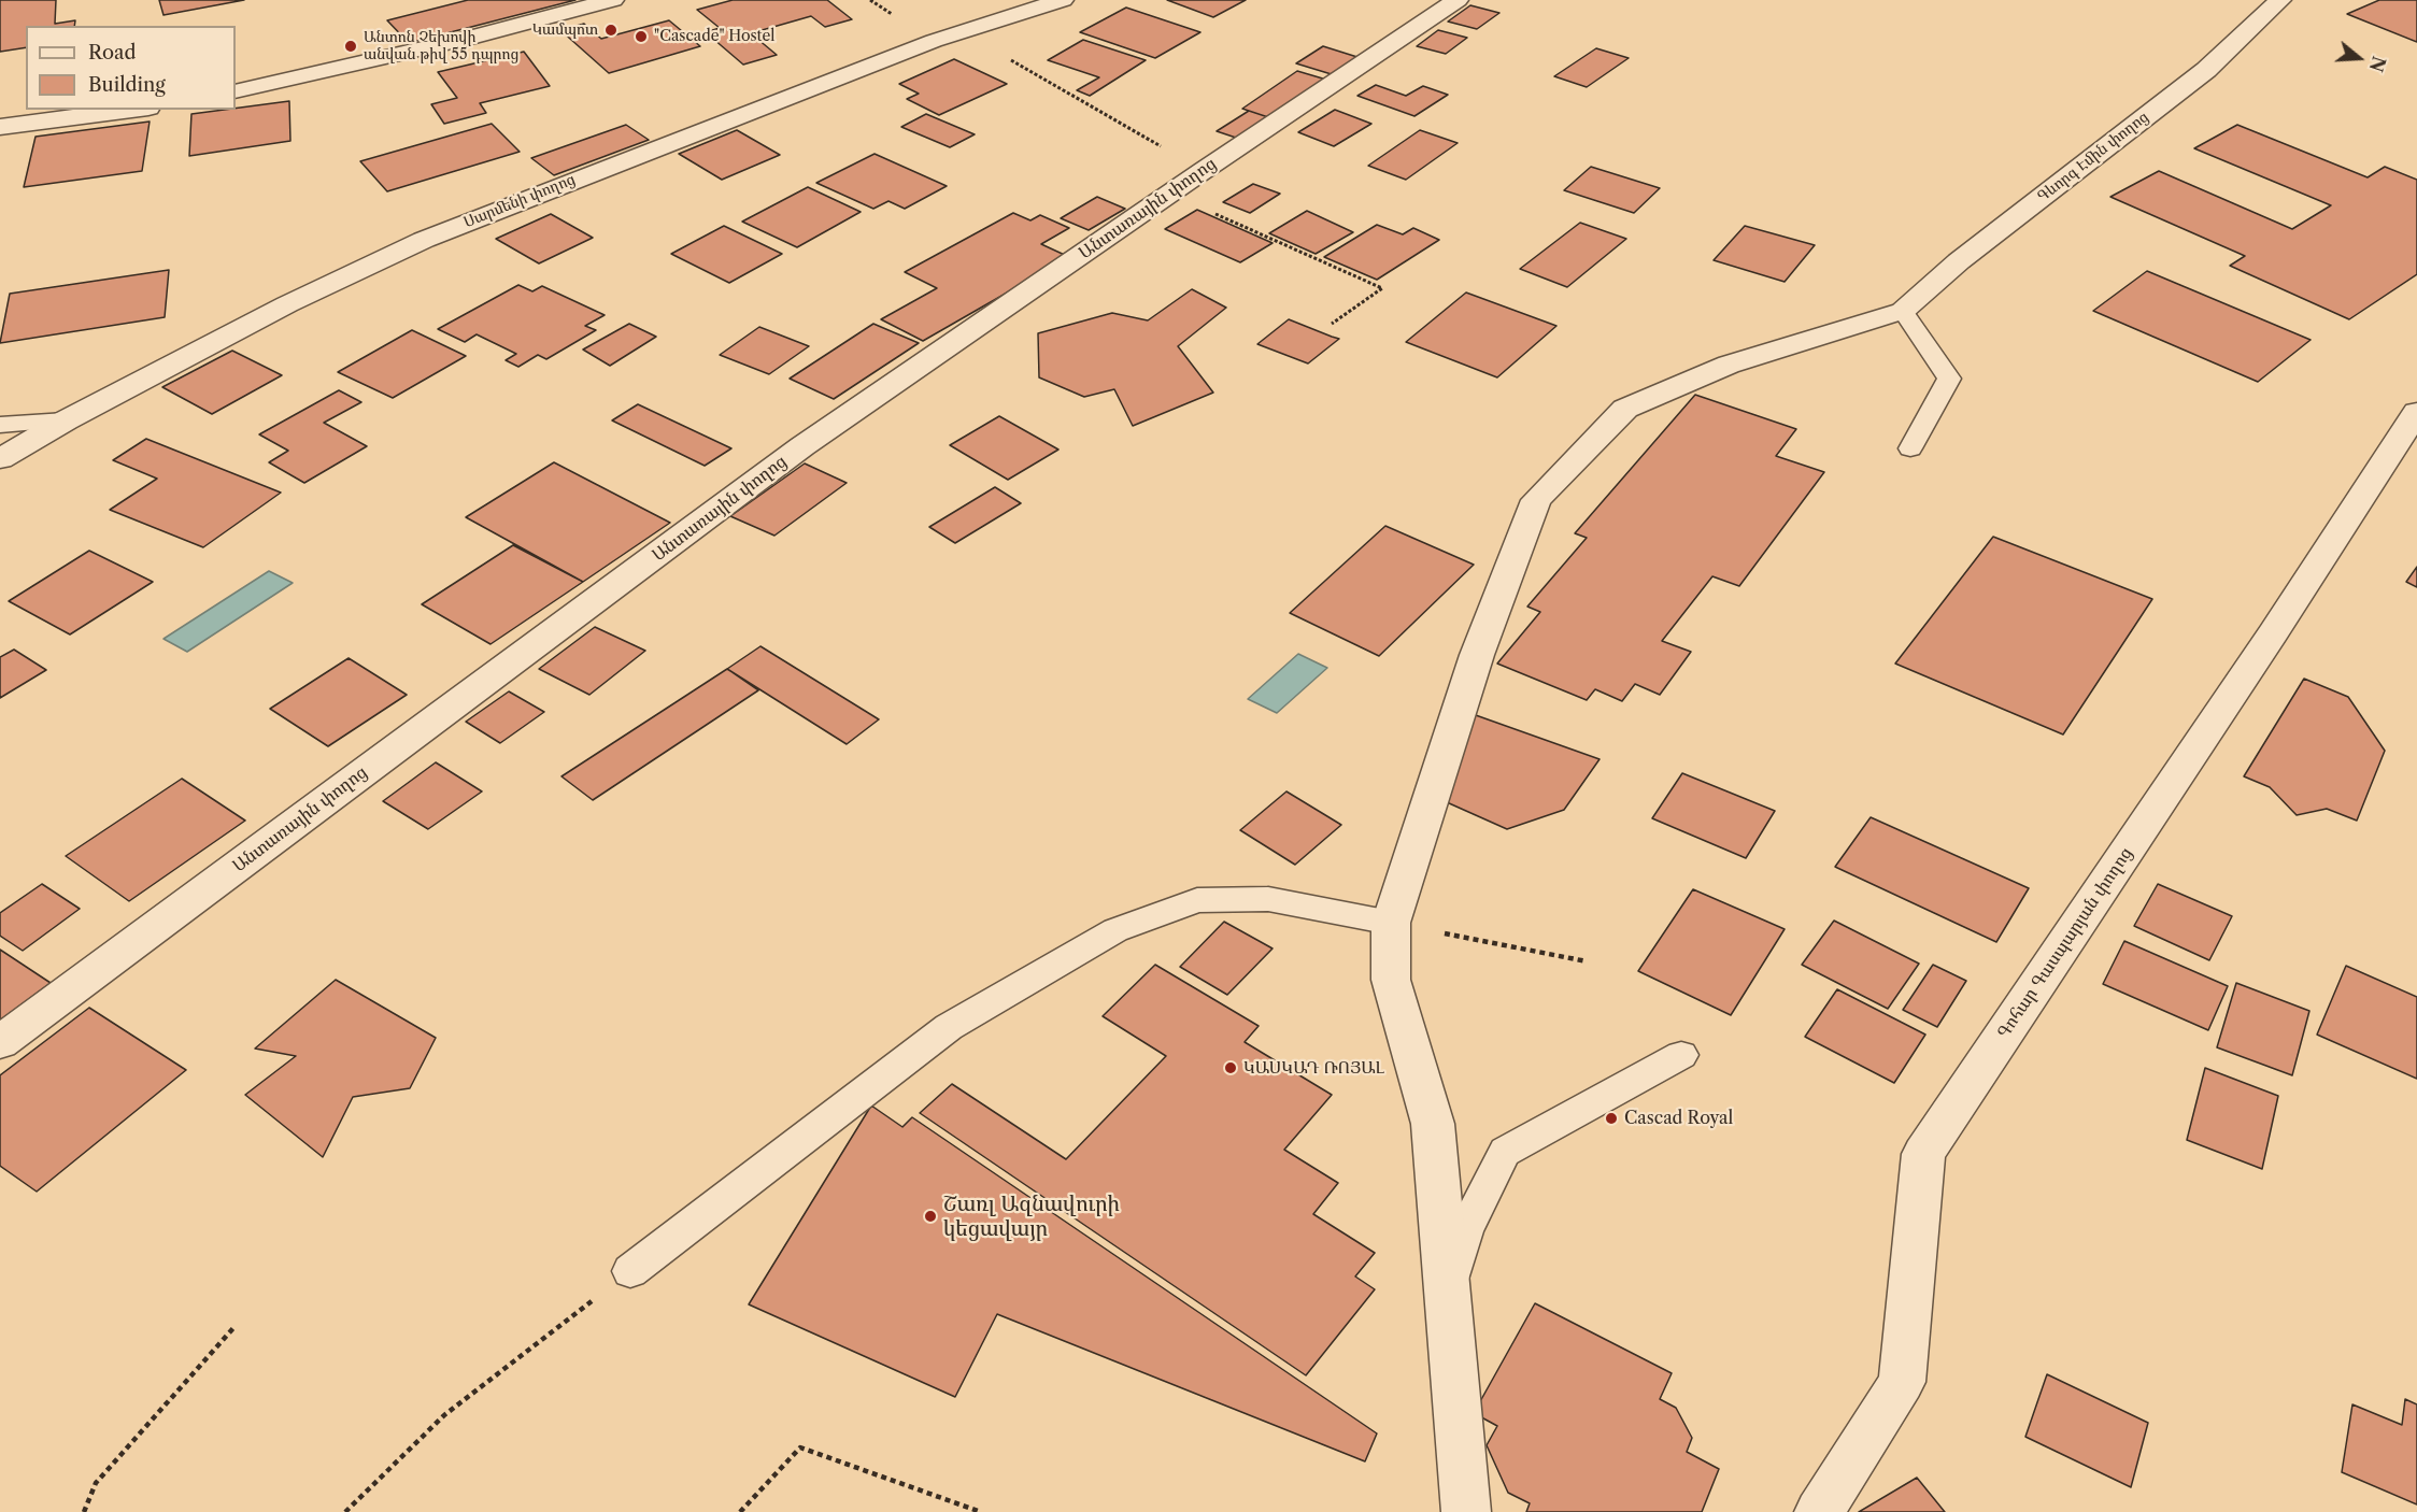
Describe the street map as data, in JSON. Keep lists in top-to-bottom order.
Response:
{
  "streets": {
    "street": [
      "Գևորգ Էմին փողոց",
      "Սարմենի փողոց",
      "Անտառային փողոց",
      "Գոհար Գասպարյան փողոց"
    ]
  },
  "places": [
    "Կամպոտ",
    "\"Cascade\" Hostel",
    "Անտոն Չեխովի անվան թիվ 55 դպրոց",
    "ԿԱՍԿԱԴ ՌՈՅԱԼ",
    "Cascad Royal",
    "Շառլ Ազնավուրի կեցավայր"
  ],
  "legend": ["Road", "Building"],
  "north": "right"
}
